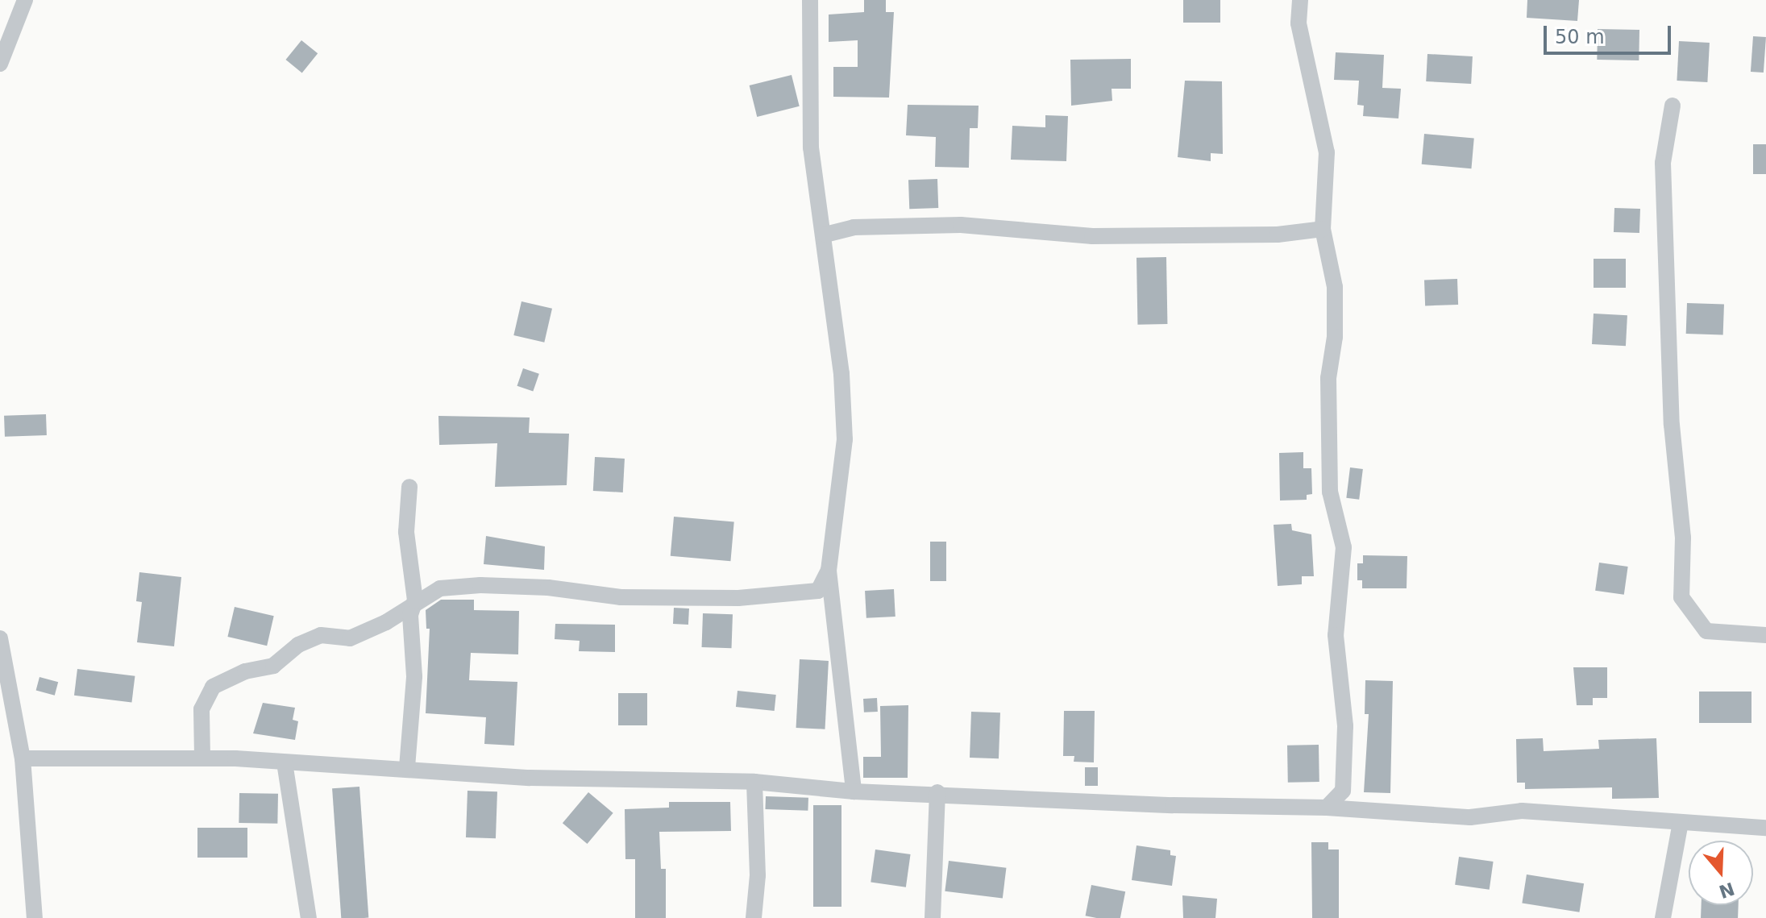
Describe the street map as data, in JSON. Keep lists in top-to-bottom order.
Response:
{
  "scale_bar": "50 m",
  "north": "bottom"
}
